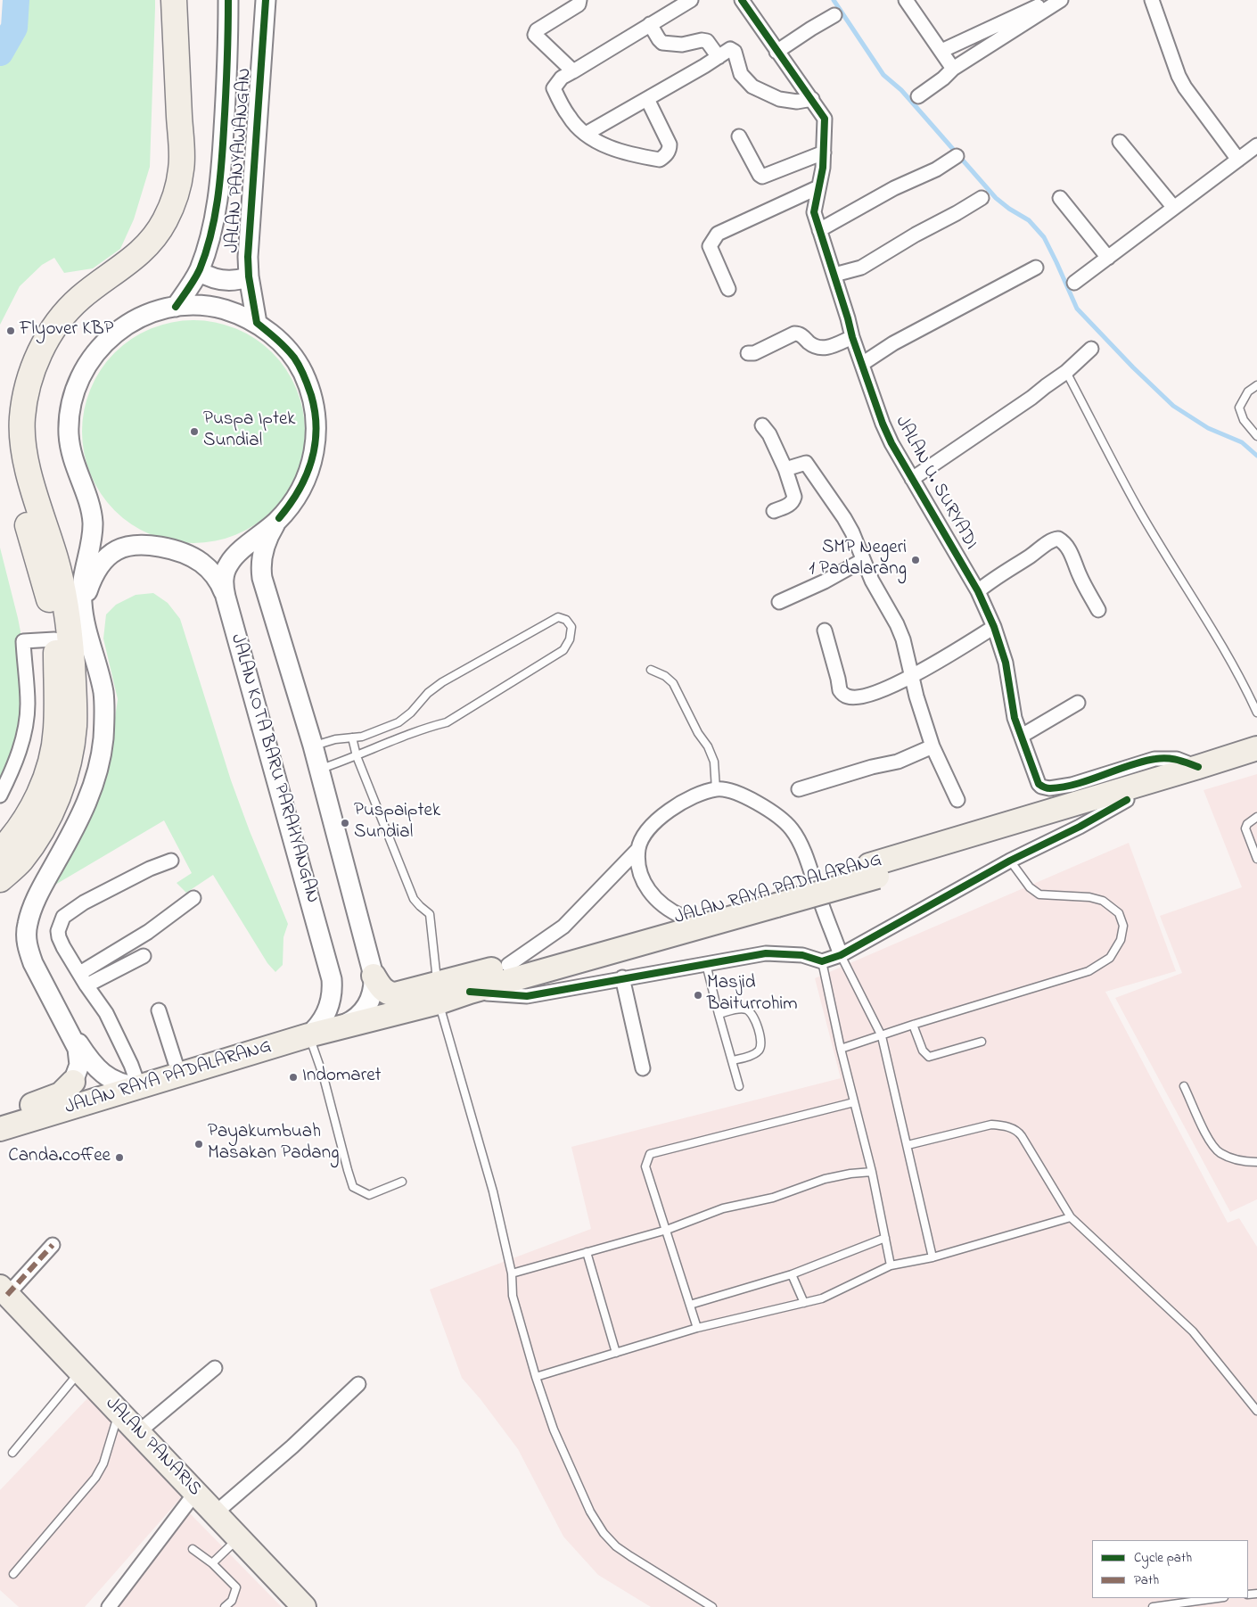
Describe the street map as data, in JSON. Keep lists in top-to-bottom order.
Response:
{
  "streets": {
    "highway": ["JALAN RAYA PADALARANG", "JALAN PANARIS"],
    "main road": ["JALAN PANYAWANGAN", "JALAN KOTA BARU PARAHYANGAN"],
    "street": ["JALAN U. SURYADI"]
  },
  "crossings": [
    ["JALAN PANYAWANGAN", "JALAN KOTA BARU PARAHYANGAN"],
    ["JALAN U. SURYADI", "JALAN RAYA PADALARANG"],
    ["JALAN KOTA BARU PARAHYANGAN", "JALAN RAYA PADALARANG"]
  ],
  "places": [
    "Flyover KBP",
    "Puspa Iptek Sundial",
    "SMP Negeri 1 Padalarang",
    "Puspaiptek Sundial",
    "Masjid Baiturrohim",
    "Indomaret",
    "Payakumbuah Masakan Padang",
    "Canda.coffee"
  ],
  "legend": ["Cycle path", "Path"]
}
